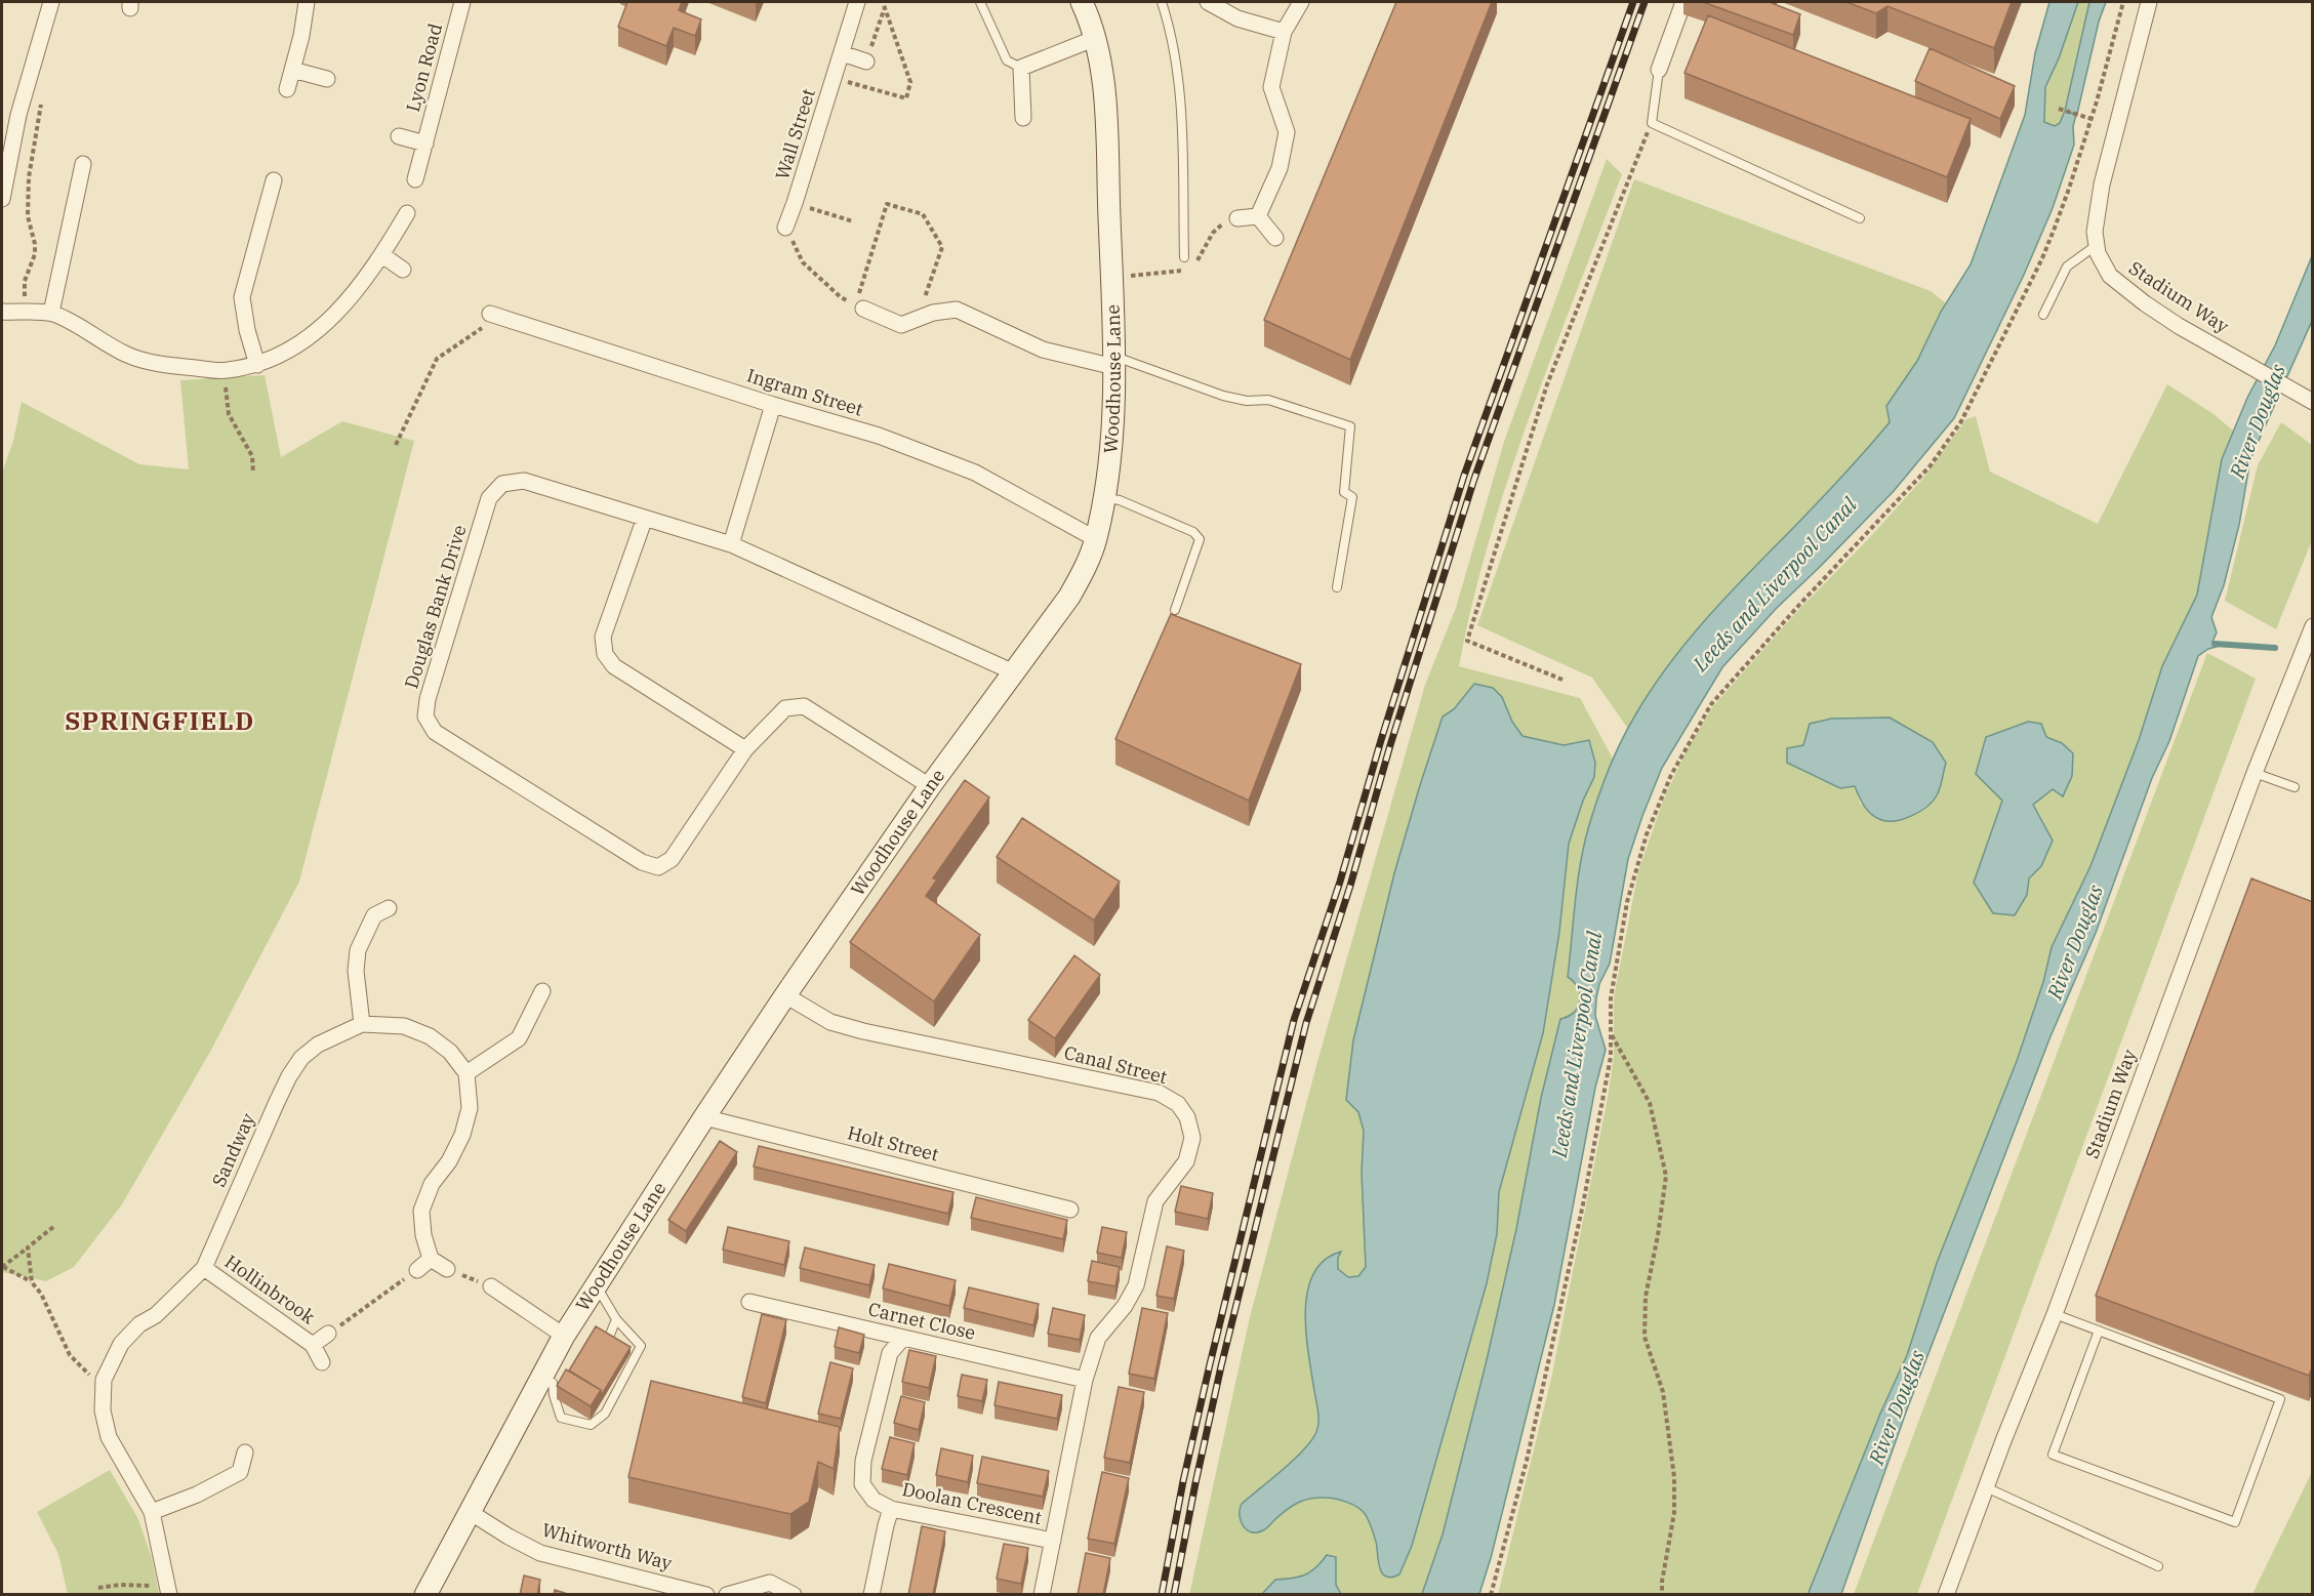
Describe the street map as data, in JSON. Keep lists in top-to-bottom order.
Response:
{
  "streets": {
    "main road": ["Woodhouse Lane"],
    "street": [
      "Lyon Road",
      "Wall Street",
      "Stadium Way",
      "Ingram Street",
      "Douglas Bank Drive",
      "Canal Street",
      "Holt Street",
      "Sandway",
      "Hollinbrook",
      "Carnet Close",
      "Doolan Crescent",
      "Whitworth Way"
    ]
  },
  "crossings": [
    ["Woodhouse Lane", "Ingram Street"],
    ["Woodhouse Lane", "Douglas Bank Drive"],
    ["Woodhouse Lane", "Canal Street"],
    ["Woodhouse Lane", "Holt Street"],
    ["Woodhouse Lane", "Whitworth Way"],
    ["Canal Street", "Carnet Close"],
    ["Canal Street", "Doolan Crescent"],
    ["Sandway", "Hollinbrook"],
    ["Carnet Close", "Doolan Crescent"]
  ],
  "districts": ["SPRINGFIELD"],
  "water": ["River Douglas", "Leeds and Liverpool Canal"]
}
